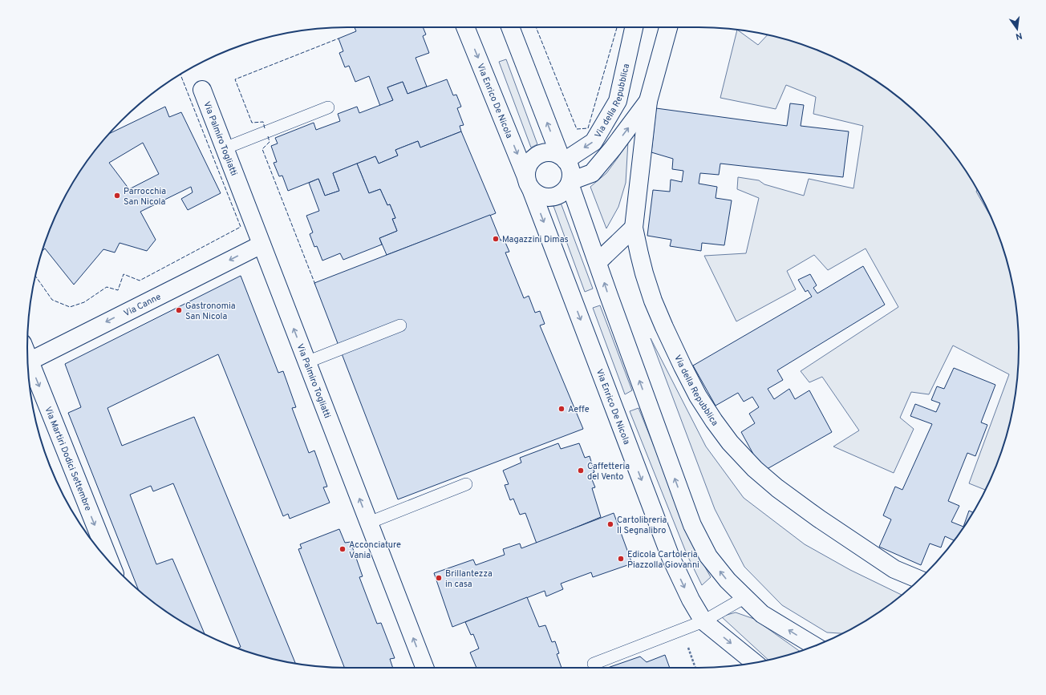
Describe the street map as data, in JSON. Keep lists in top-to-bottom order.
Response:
{
  "streets": {
    "street": [
      "Via della Repubblica",
      "Via Enrico De Nicola",
      "Via Palmiro Togliatti",
      "Via Canne",
      "Via Martiri Dodici Settembre"
    ]
  },
  "crossings": [
    ["Via della Repubblica", "Via Enrico De Nicola"],
    ["Via Palmiro Togliatti", "Via Canne"]
  ],
  "one_way": ["Via Palmiro Togliatti", "Via Canne", "Via Martiri Dodici Settembre"],
  "places": [
    "Parrocchia San Nicola",
    "Magazzini Dimas",
    "Gastronomia San Nicola",
    "Aeffe",
    "Caffetteria del Vento",
    "Cartolibreria Il Segnalibro",
    "Acconciature Vania",
    "Edicola Cartoleria Piazzolla Giovanni",
    "Brillantezza in casa"
  ],
  "north": "bottom"
}
